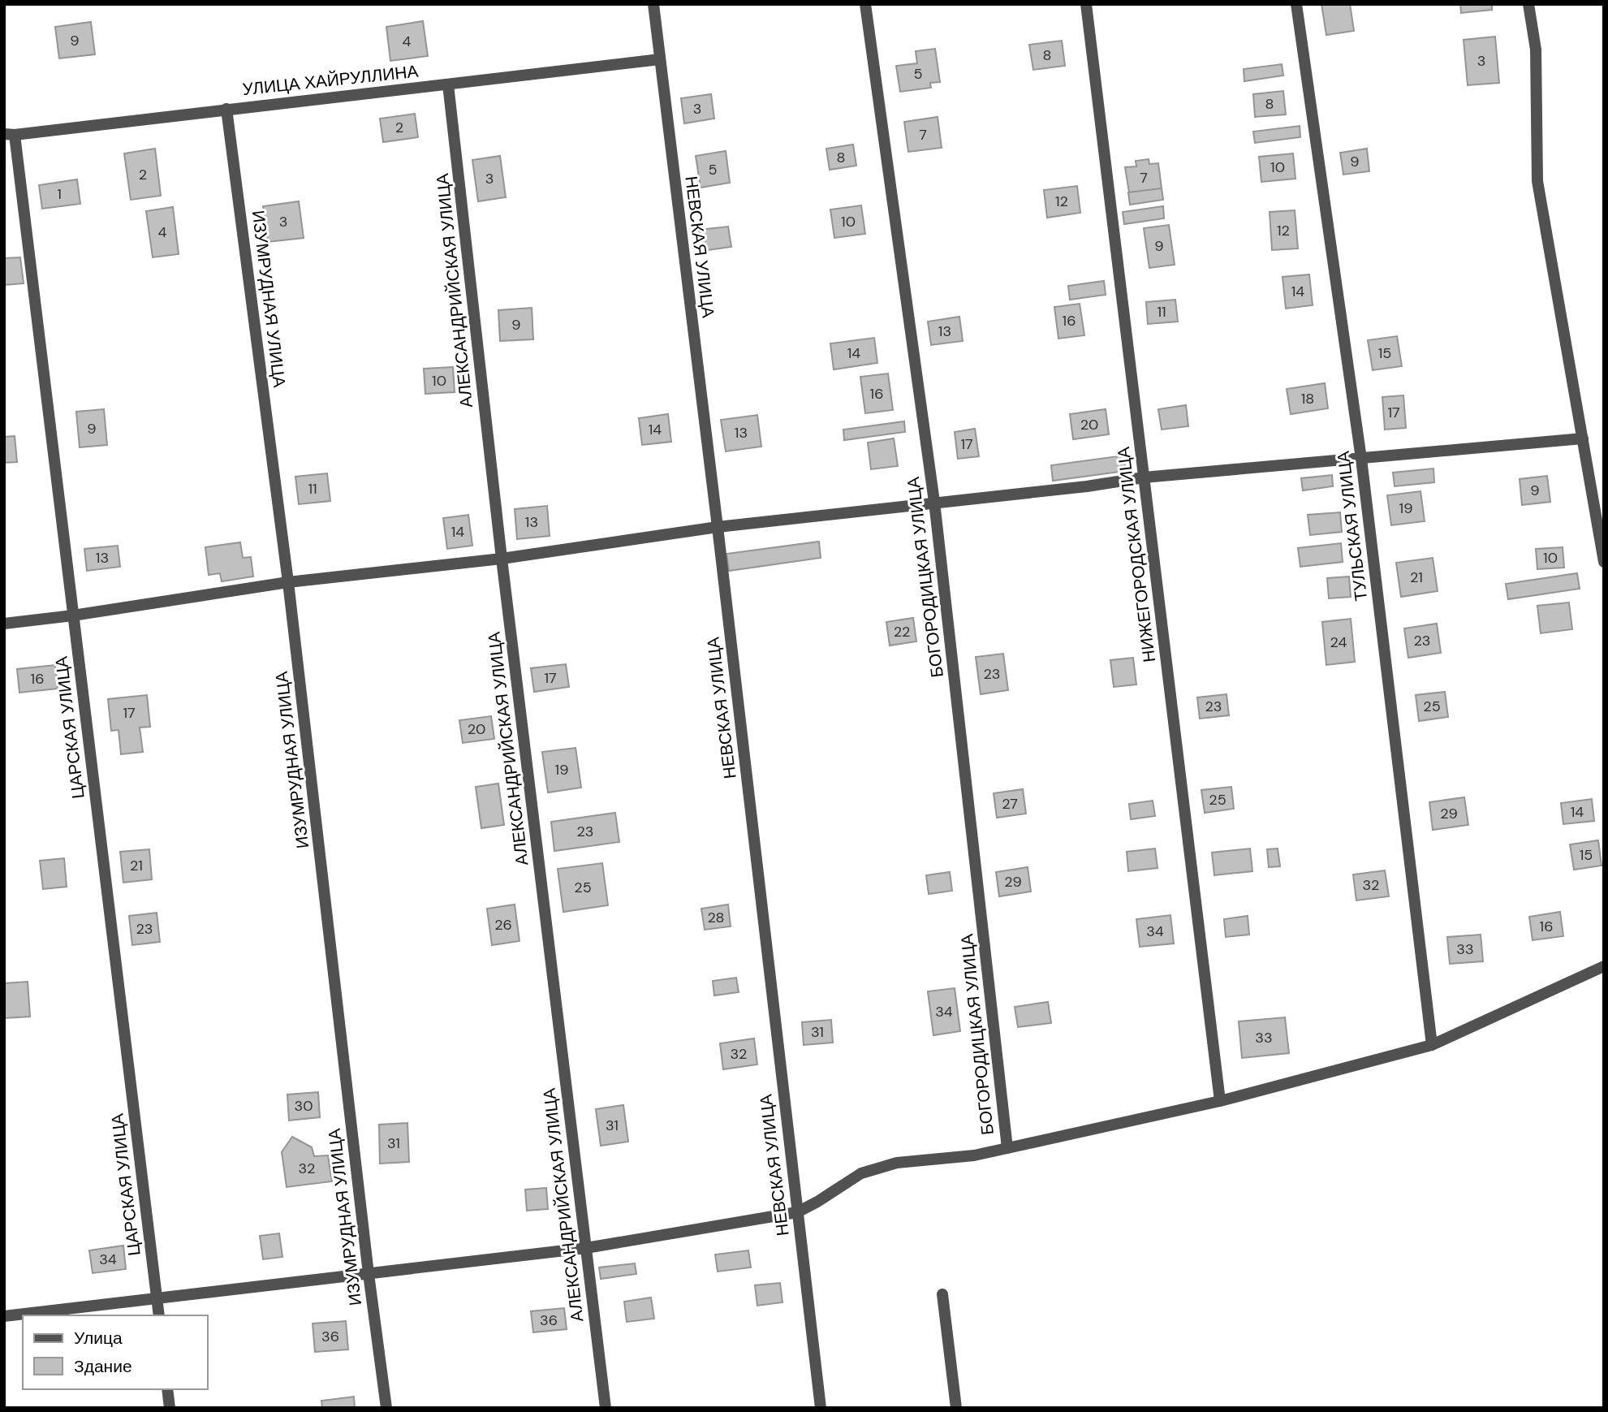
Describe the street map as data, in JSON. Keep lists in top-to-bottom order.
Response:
{
  "streets": {
    "street": [
      "УЛИЦА ХАЙРУЛЛИНА",
      "НЕВСКАЯ УЛИЦА",
      "АЛЕКСАНДРИЙСКАЯ УЛИЦА",
      "ИЗУМРУДНАЯ УЛИЦА",
      "ТУЛЬСКАЯ УЛИЦА",
      "НИЖЕГОРОДСКАЯ УЛИЦА",
      "БОГОРОДИЦКАЯ УЛИЦА",
      "ЦАРСКАЯ УЛИЦА"
    ]
  },
  "crossings": [
    ["УЛИЦА ХАЙРУЛЛИНА", "НЕВСКАЯ УЛИЦА"],
    ["УЛИЦА ХАЙРУЛЛИНА", "АЛЕКСАНДРИЙСКАЯ УЛИЦА"],
    ["УЛИЦА ХАЙРУЛЛИНА", "ИЗУМРУДНАЯ УЛИЦА"],
    ["УЛИЦА ХАЙРУЛЛИНА", "ЦАРСКАЯ УЛИЦА"]
  ],
  "house_numbers": [
    "9",
    "4",
    "8",
    "3",
    "5",
    "8",
    "3",
    "2",
    "7",
    "8",
    "9",
    "10",
    "5",
    "2",
    "7",
    "3",
    "1",
    "12",
    "3",
    "10",
    "12",
    "4",
    "9",
    "14",
    "11",
    "16",
    "9",
    "13",
    "14",
    "15",
    "10",
    "16",
    "18",
    "17",
    "20",
    "9",
    "14",
    "13",
    "17",
    "11",
    "9",
    "19",
    "13",
    "14",
    "13",
    "10",
    "21",
    "22",
    "23",
    "24",
    "23",
    "17",
    "16",
    "23",
    "25",
    "17",
    "20",
    "19",
    "25",
    "27",
    "14",
    "29",
    "23",
    "15",
    "21",
    "29",
    "32",
    "25",
    "28",
    "26",
    "16",
    "23",
    "34",
    "33",
    "34",
    "31",
    "33",
    "32",
    "30",
    "31",
    "31",
    "32",
    "34",
    "36",
    "36"
  ],
  "legend": ["Улица", "Здание"]
}
